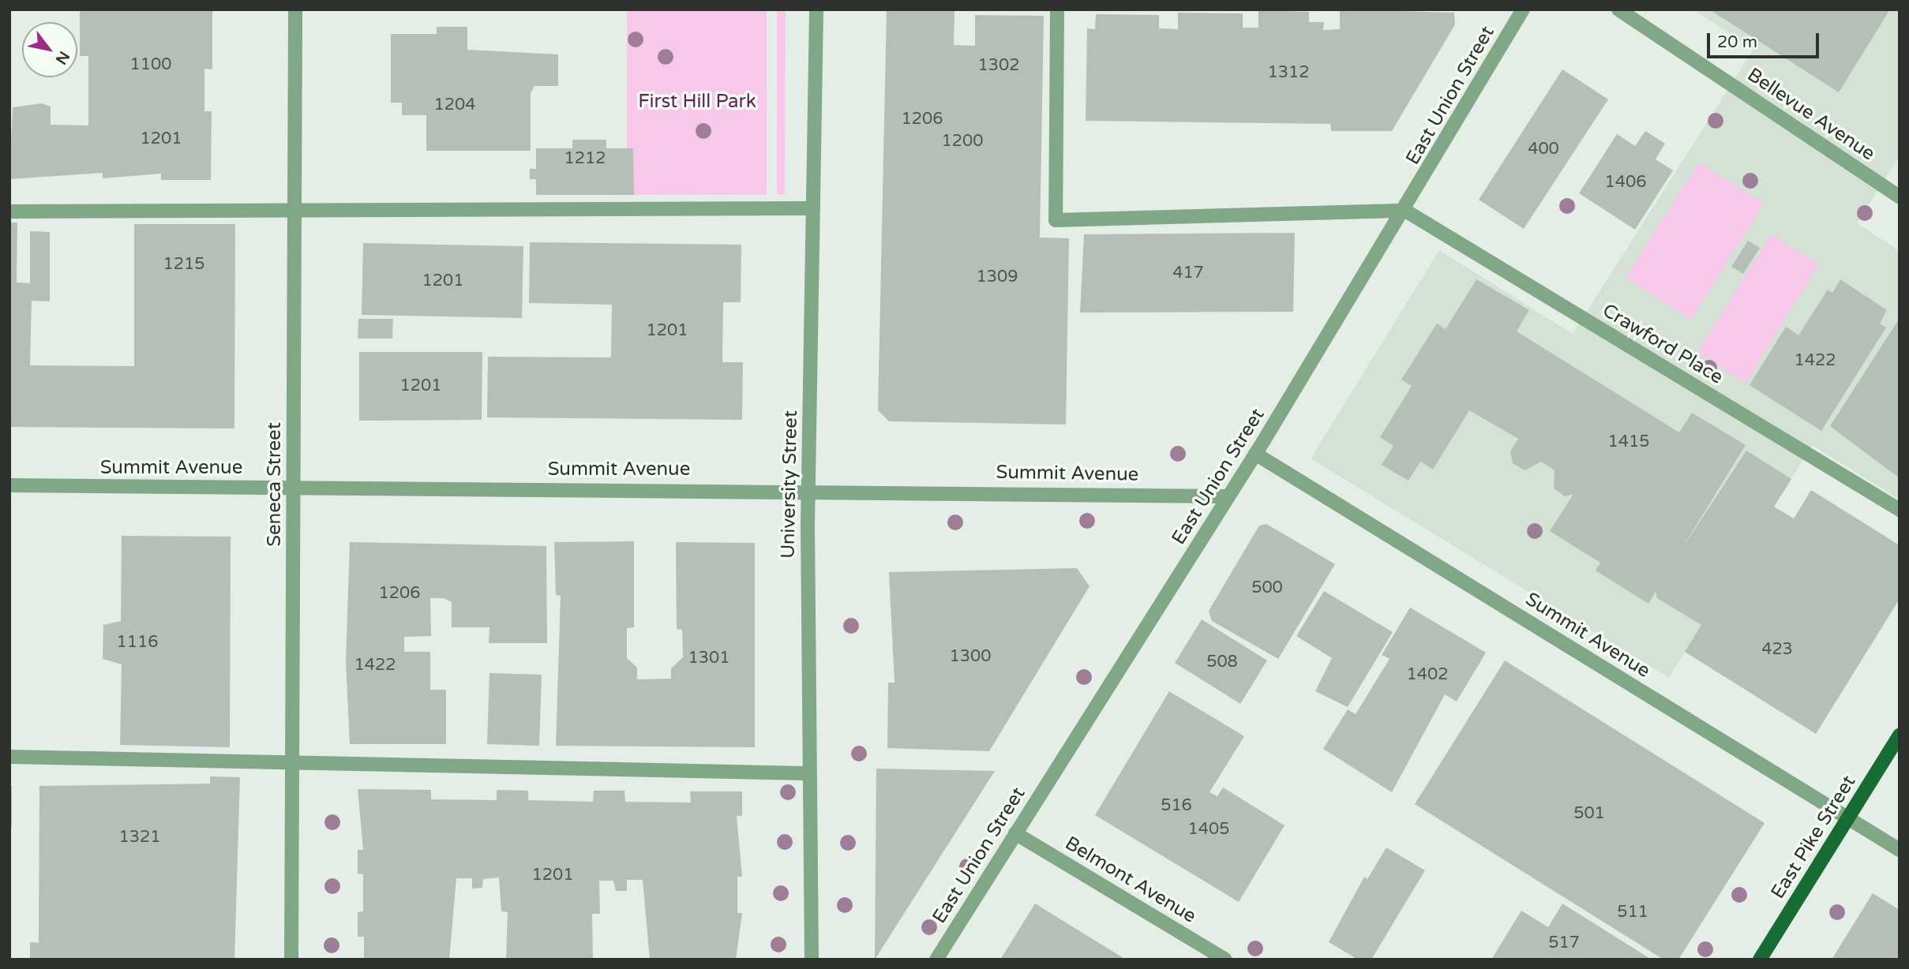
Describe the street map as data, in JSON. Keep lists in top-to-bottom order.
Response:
{
  "streets": {
    "main road": ["East Pike Street"],
    "street": [
      "East Union Street",
      "Bellevue Avenue",
      "Crawford Place",
      "Summit Avenue",
      "Seneca Street",
      "University Street",
      "Belmont Avenue"
    ]
  },
  "crossings": [
    ["East Union Street", "Crawford Place"],
    ["East Union Street", "Summit Avenue"],
    ["East Union Street", "Belmont Avenue"],
    ["Summit Avenue", "Seneca Street"],
    ["Summit Avenue", "University Street"],
    ["Summit Avenue", "East Pike Street"]
  ],
  "parks": ["First Hill Park"],
  "house_numbers": [
    "1100",
    "1302",
    "1312",
    "1204",
    "1206",
    "1201",
    "1200",
    "400",
    "1212",
    "1406",
    "1215",
    "417",
    "1309",
    "1201",
    "1201",
    "1422",
    "1201",
    "1415",
    "500",
    "1206",
    "1116",
    "423",
    "1300",
    "1301",
    "508",
    "1422",
    "1402",
    "516",
    "501",
    "1405",
    "1321",
    "1201",
    "511",
    "517"
  ],
  "scale_bar": "20 m",
  "north": "bottom right"
}
